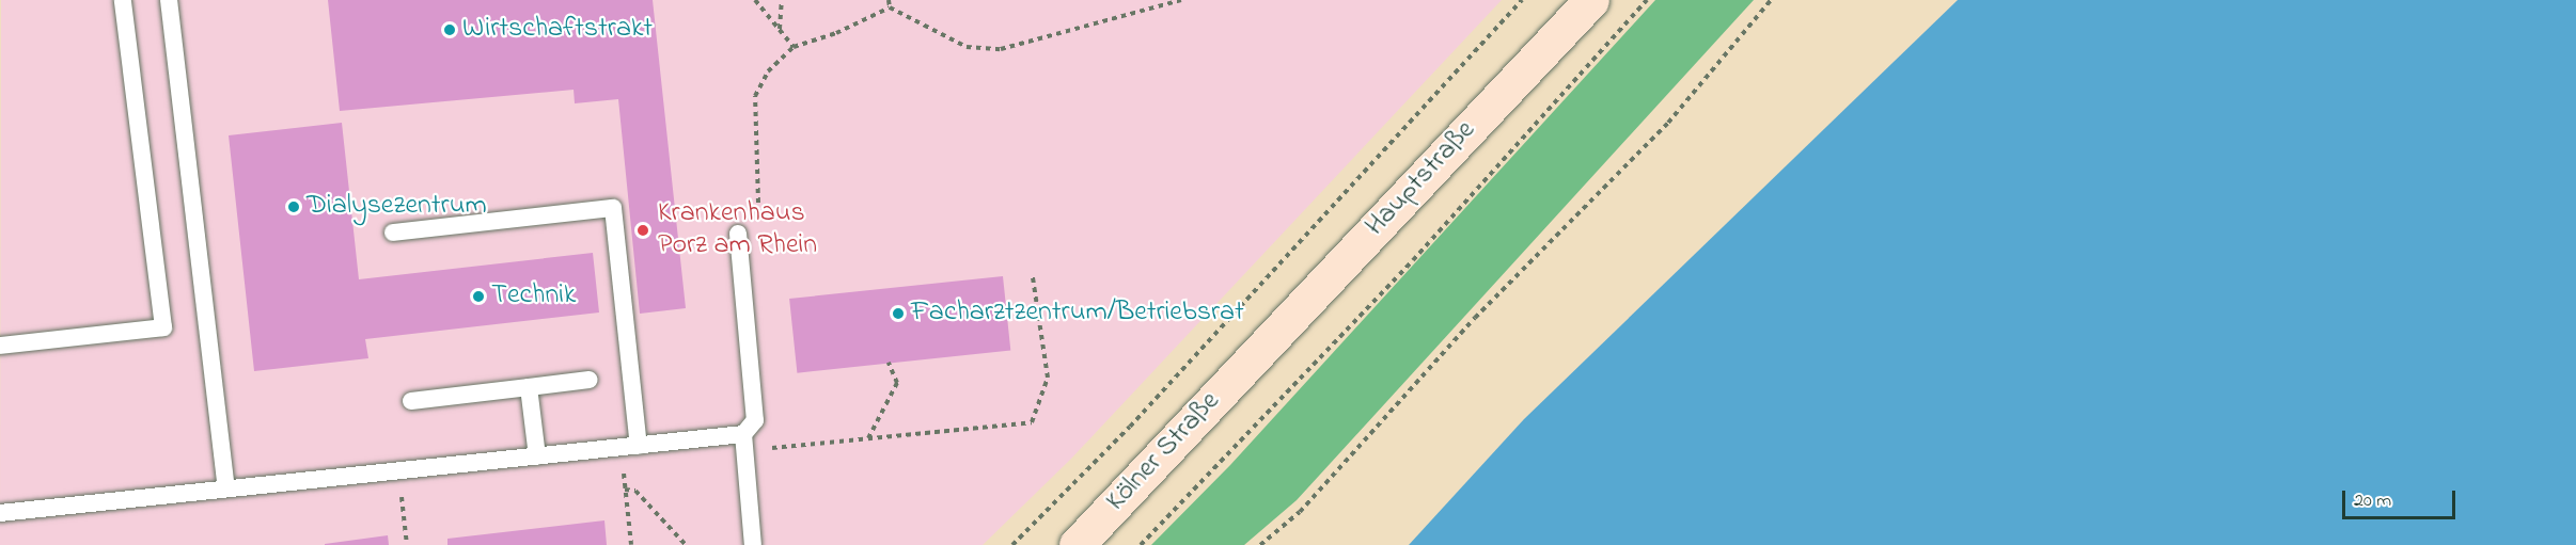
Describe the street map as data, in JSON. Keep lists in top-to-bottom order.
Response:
{
  "streets": {
    "main road": ["Hauptstraße", "Kölner Straße"]
  },
  "crossings": [
    ["Hauptstraße", "Kölner Straße"]
  ],
  "places": [
    "Wirtschaftstrakt",
    "Dialysezentrum",
    "Krankenhaus Porz am Rhein",
    "Technik",
    "Facharztzentrum/Betriebsrat"
  ],
  "scale_bar": "20 m"
}
